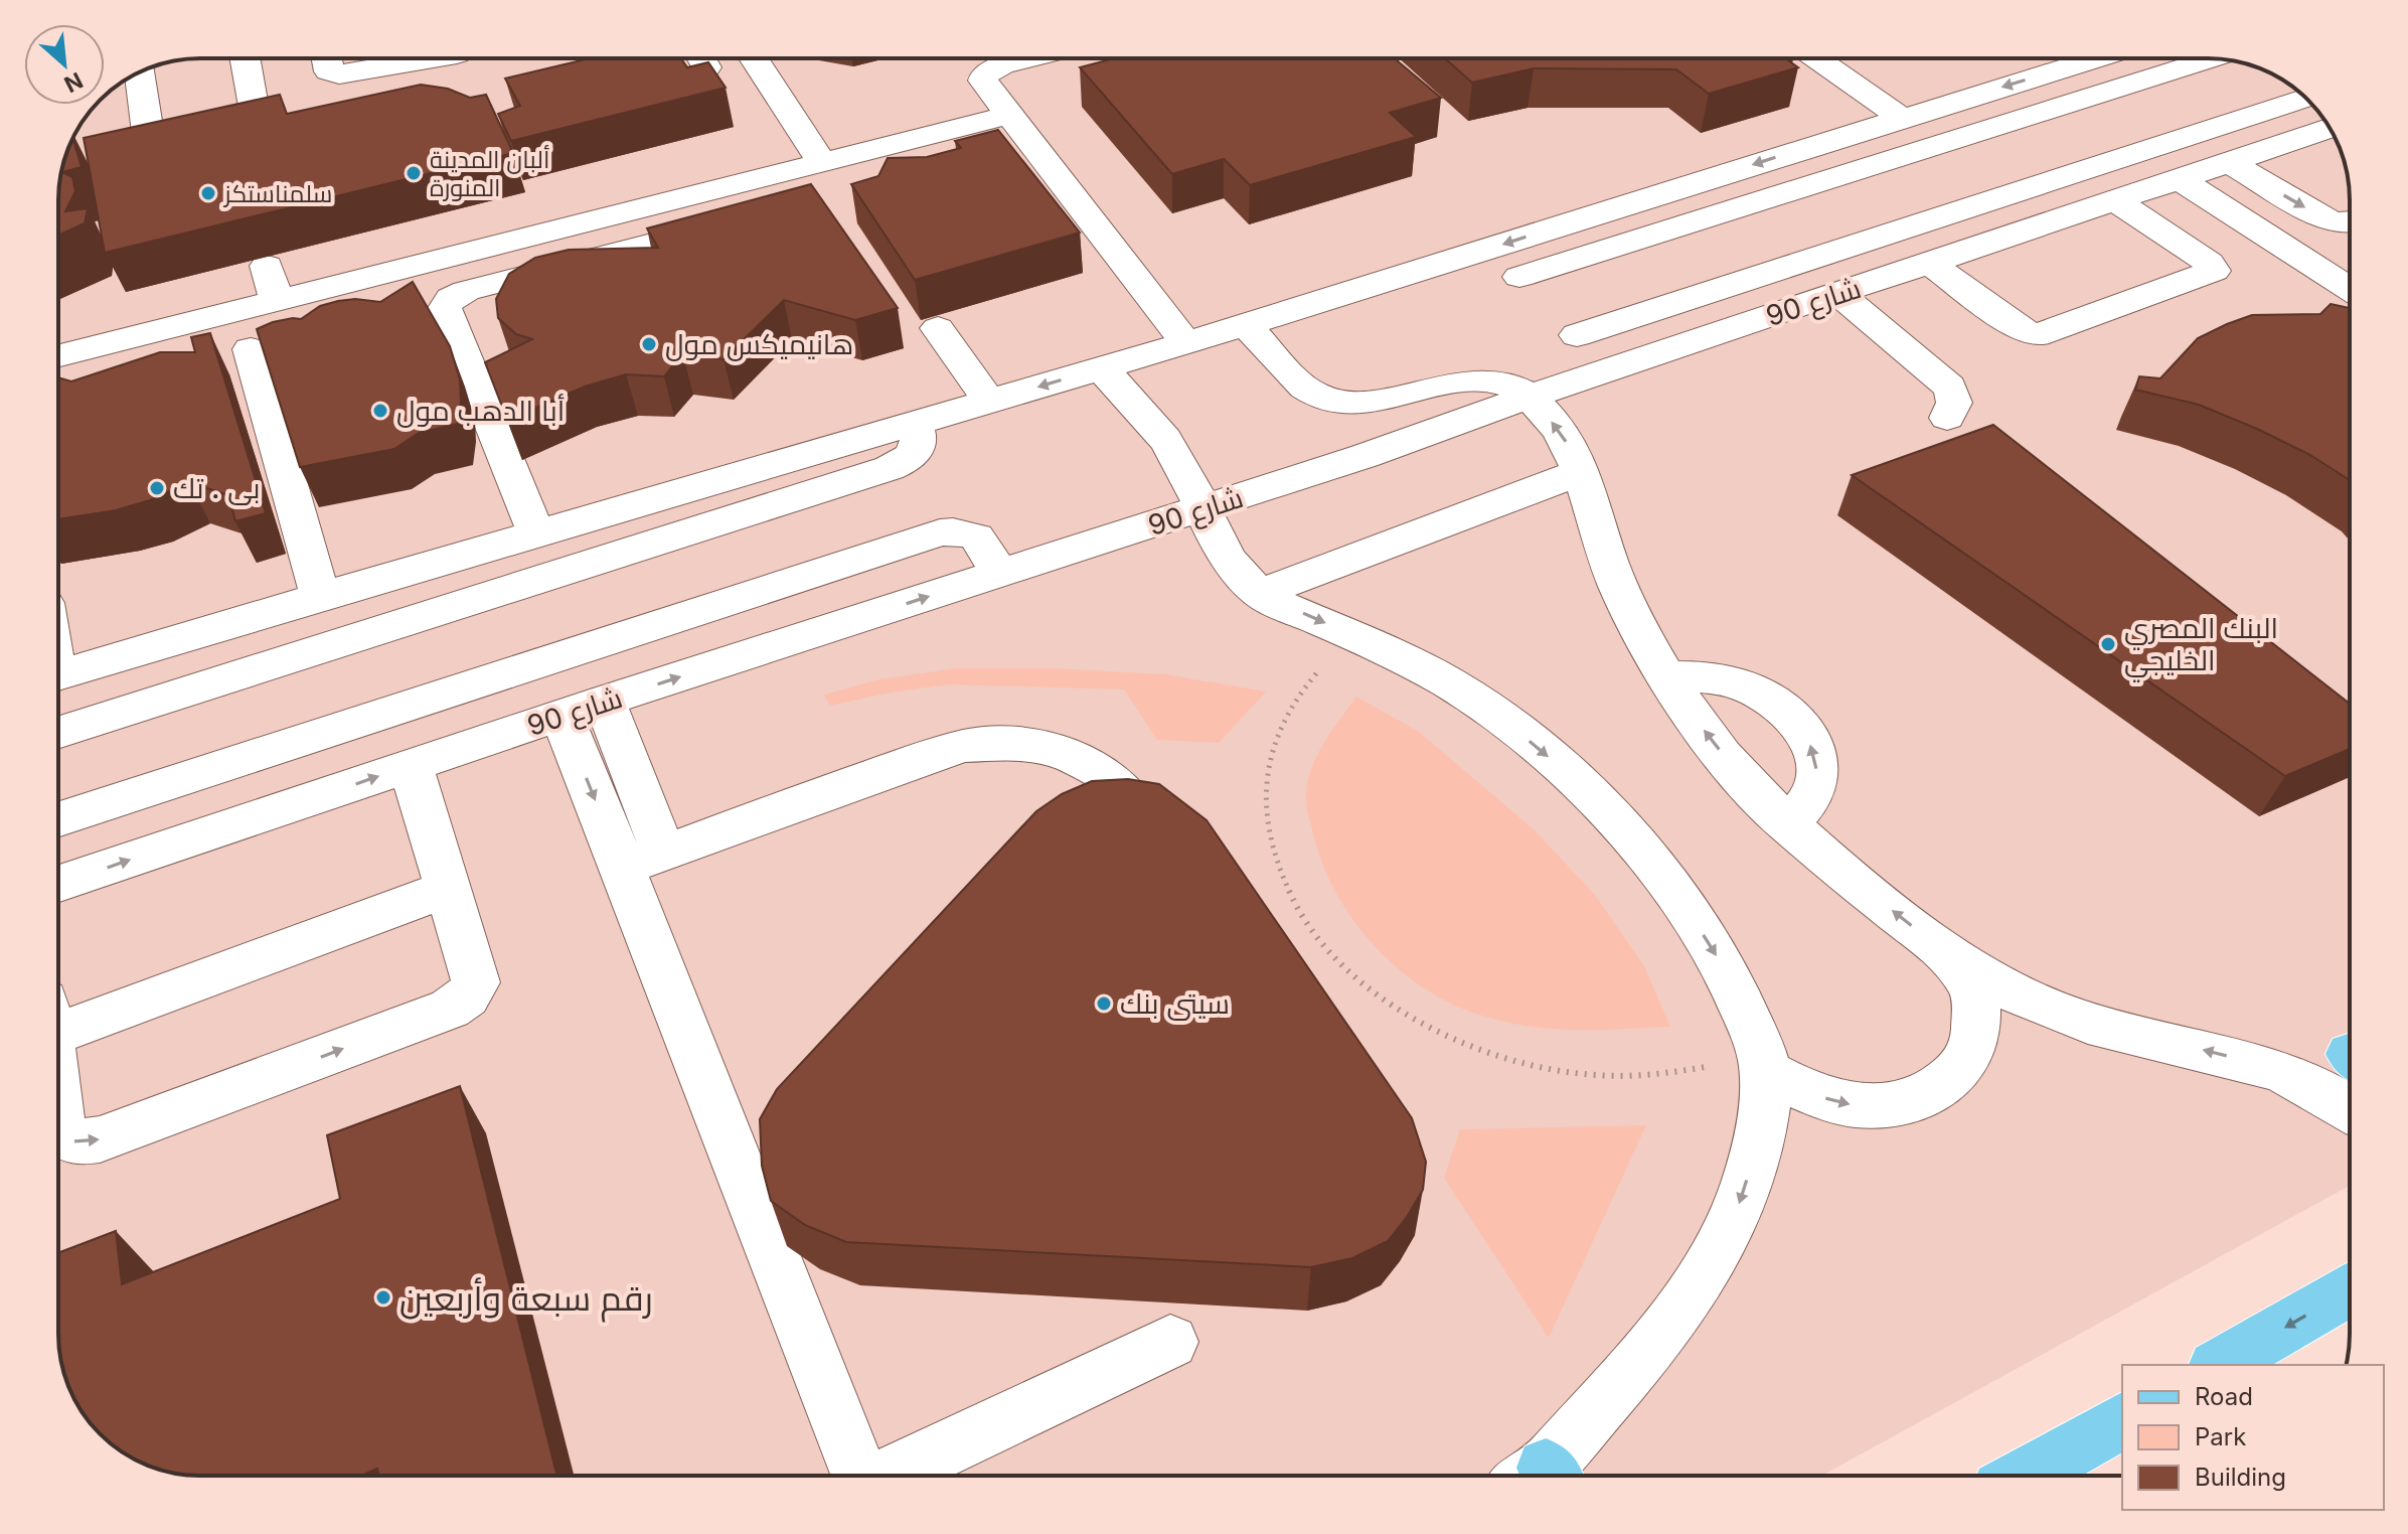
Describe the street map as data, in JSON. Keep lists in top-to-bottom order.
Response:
{
  "streets": {
    "street": ["شارع 90"]
  },
  "places": [
    "ألبان المدينة المنورة",
    "سلمناستكز",
    "هانيميكس مول",
    "أبا الدهب مول",
    "بى . تك",
    "البنك المصري الخليجي",
    "سيتى بنك",
    "رقم سبعة وأربعين"
  ],
  "legend": ["Road", "Park", "Building"],
  "north": "bottom right"
}
